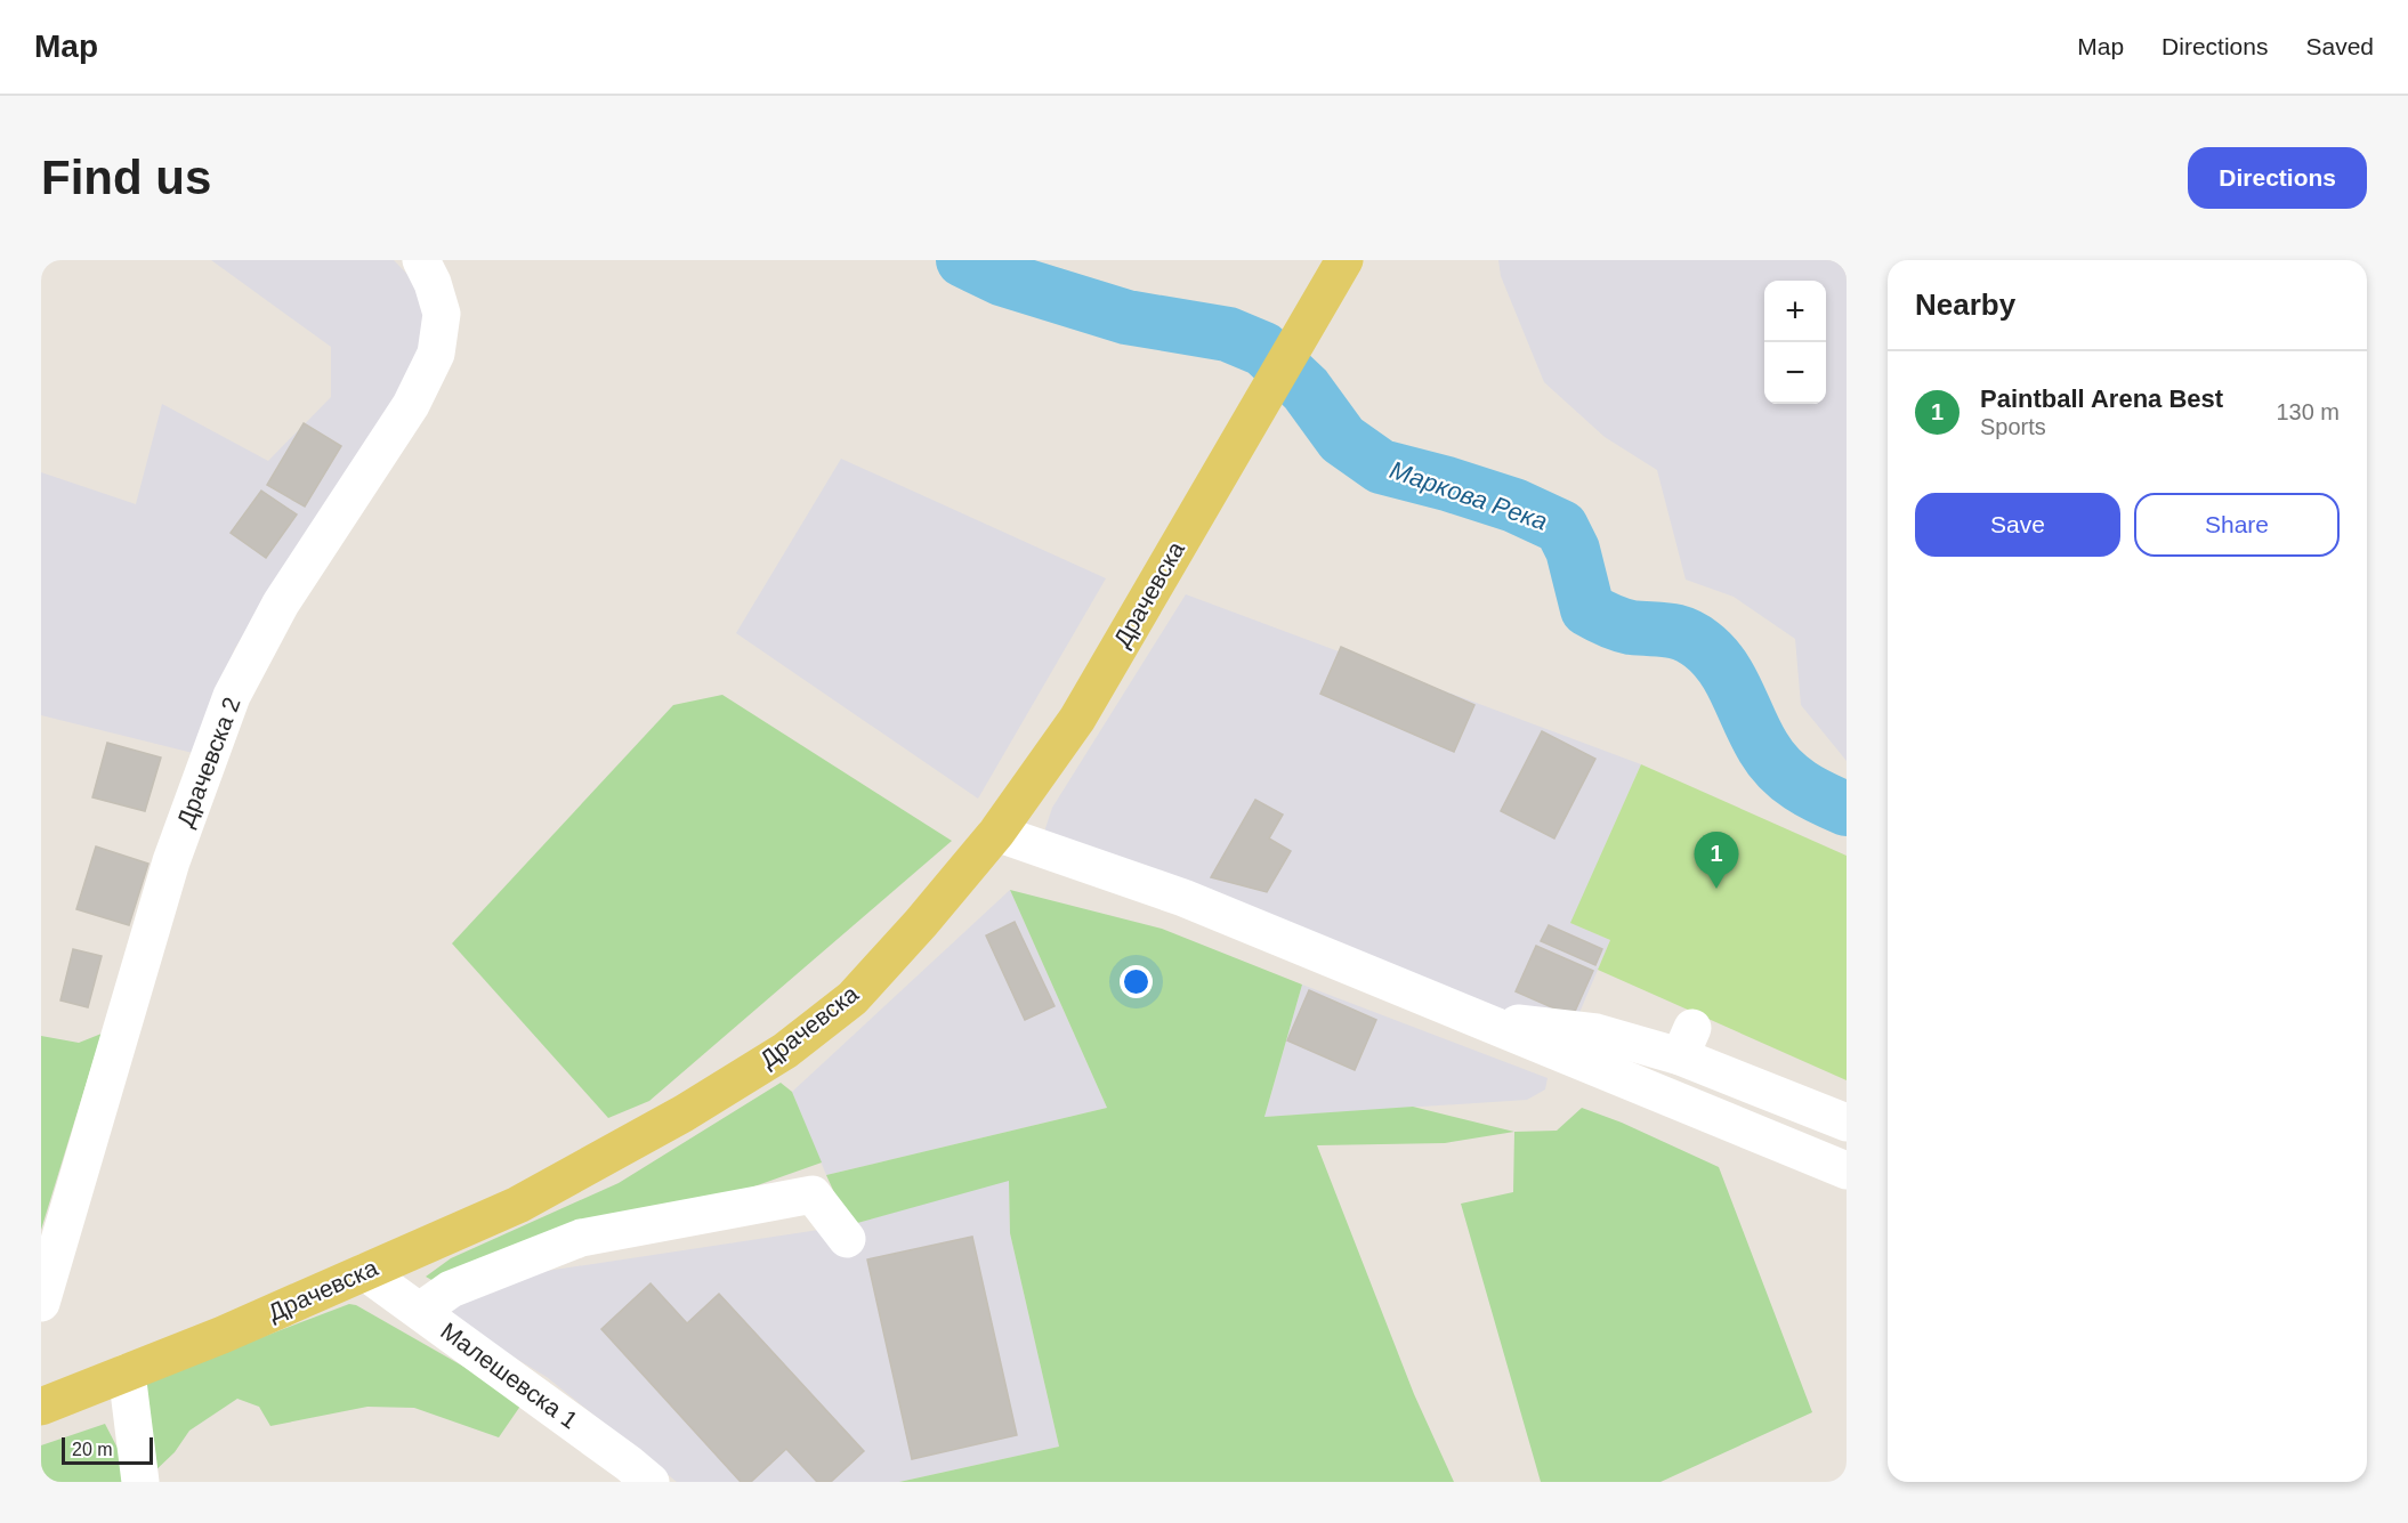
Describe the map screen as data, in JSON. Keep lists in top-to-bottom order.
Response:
{
  "streets": {
    "main road": ["Драчевска"],
    "street": ["Драчевска 2", "Малешевска 1"]
  },
  "crossings": [
    ["Драчевска", "Малешевска 1"]
  ],
  "water": ["Маркова Река"],
  "scale_bar": "20 m",
  "page": {
    "header": "Map",
    "nav": ["Map", "Directions", "Saved"],
    "buttons": [
      "Directions",
      ["Save", "Share"]
    ],
    "title": "Find us",
    "heading": "Nearby",
    "map_buttons": ["+", "−"],
    "list": [
      {
        "mark": "1",
        "name": "Paintball Arena Best",
        "note": "Sports",
        "value": "130 m"
      }
    ],
    "pins": "1",
    "scale": "20 m"
  }
}
